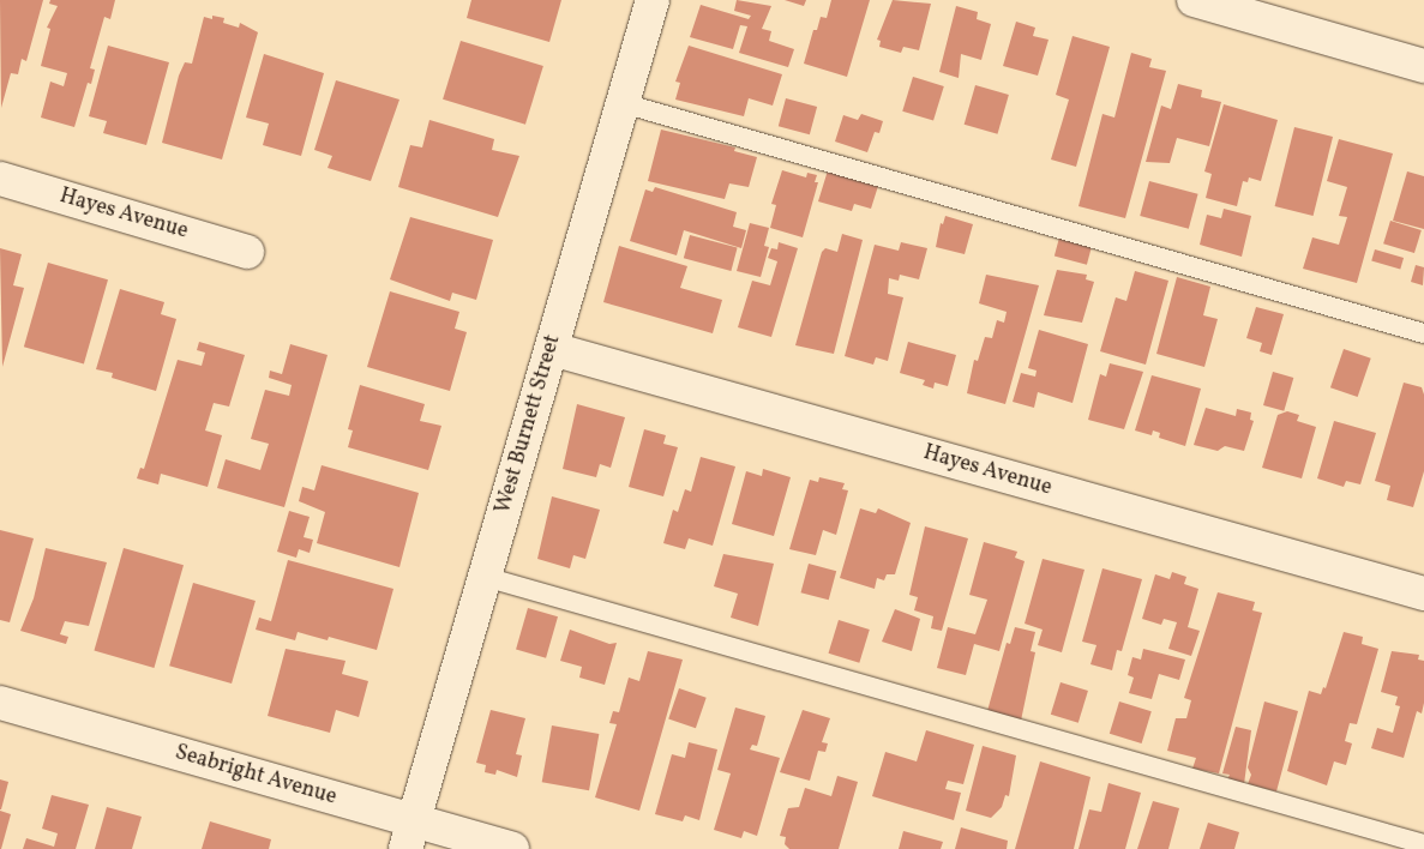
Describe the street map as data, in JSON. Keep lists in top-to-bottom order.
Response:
{
  "streets": {
    "street": ["Hayes Avenue", "West Burnett Street", "Seabright Avenue"]
  },
  "crossings": [
    ["Hayes Avenue", "West Burnett Street"],
    ["West Burnett Street", "Seabright Avenue"]
  ]
}
